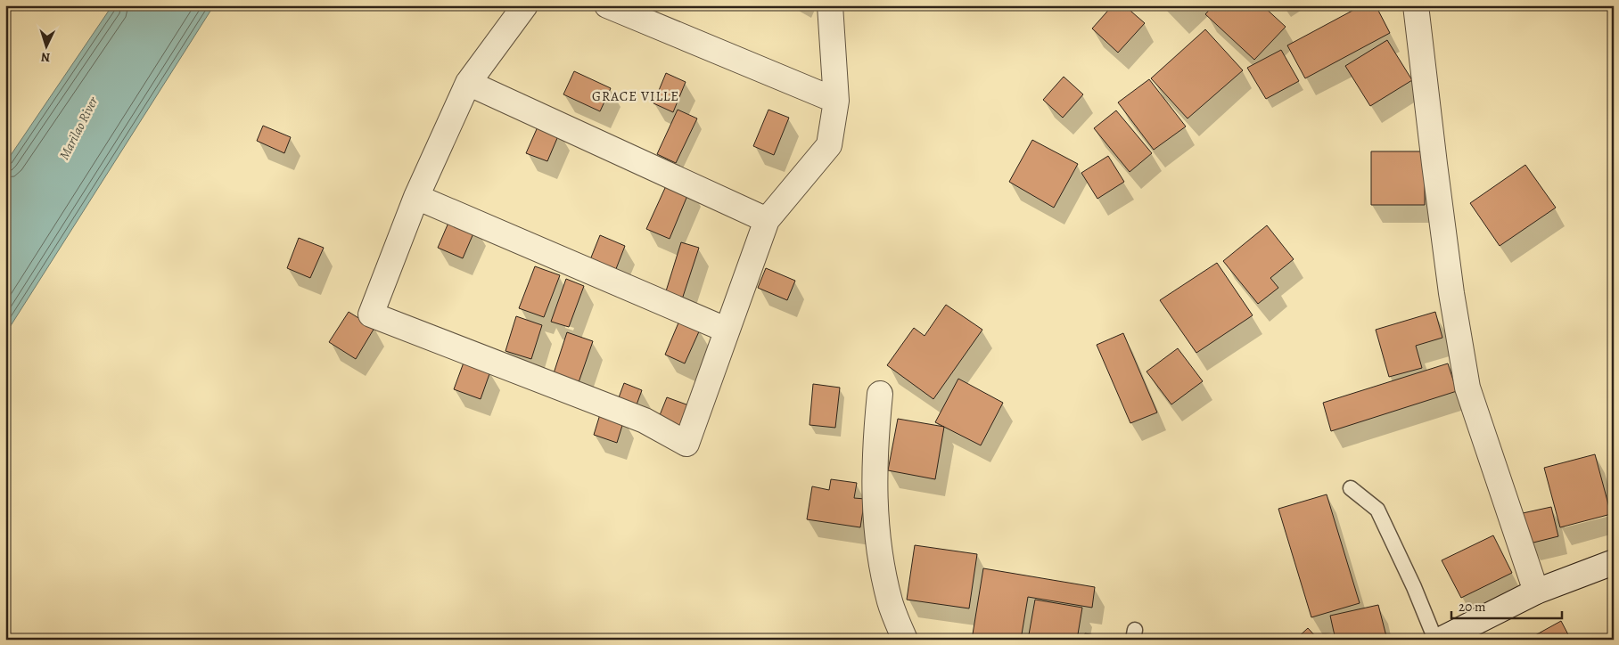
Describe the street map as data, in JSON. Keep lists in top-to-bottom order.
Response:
{
  "districts": ["GRACE VILLE"],
  "water": ["Marilao River"],
  "scale_bar": "20 m",
  "north": "bottom"
}
